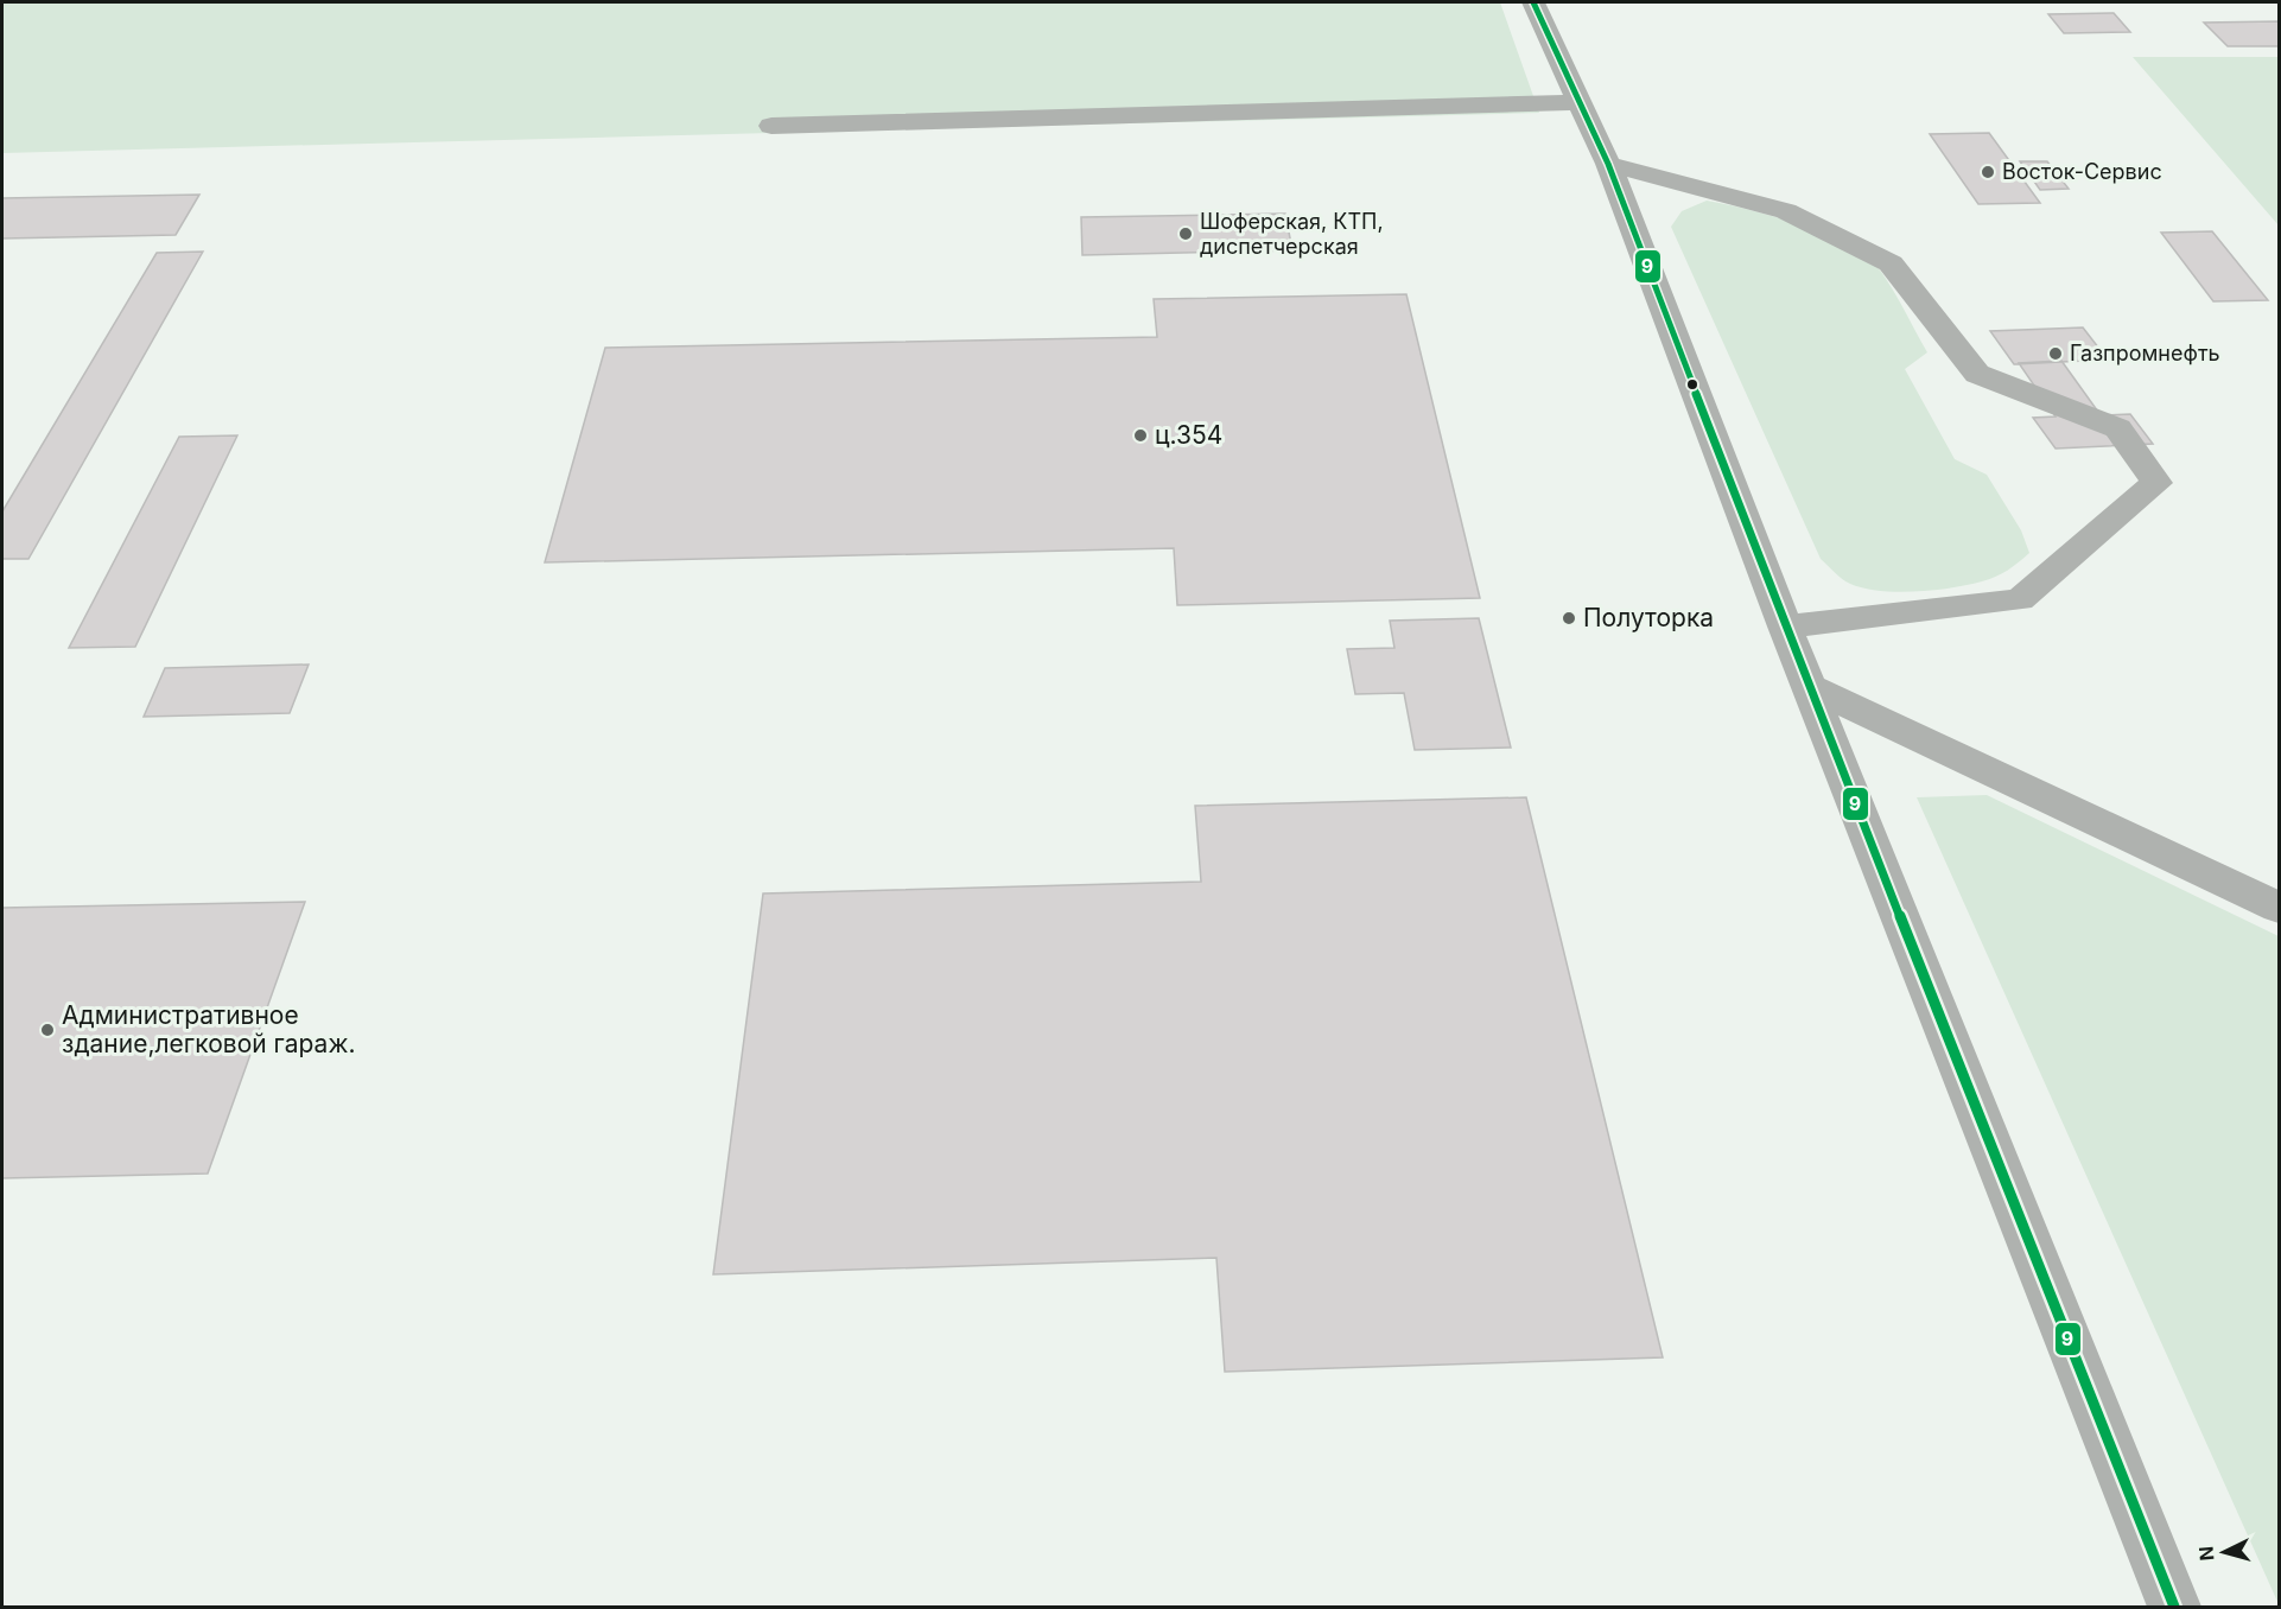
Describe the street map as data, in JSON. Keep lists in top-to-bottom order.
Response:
{
  "places": [
    "Восток-Сервис",
    "Шоферская, КТП, диспетчерская",
    "Газпромнефть",
    "ц.354",
    "Полуторка",
    "Административное здание,легковой гараж."
  ],
  "lines": ["transit line 9"],
  "north": "left"
}
